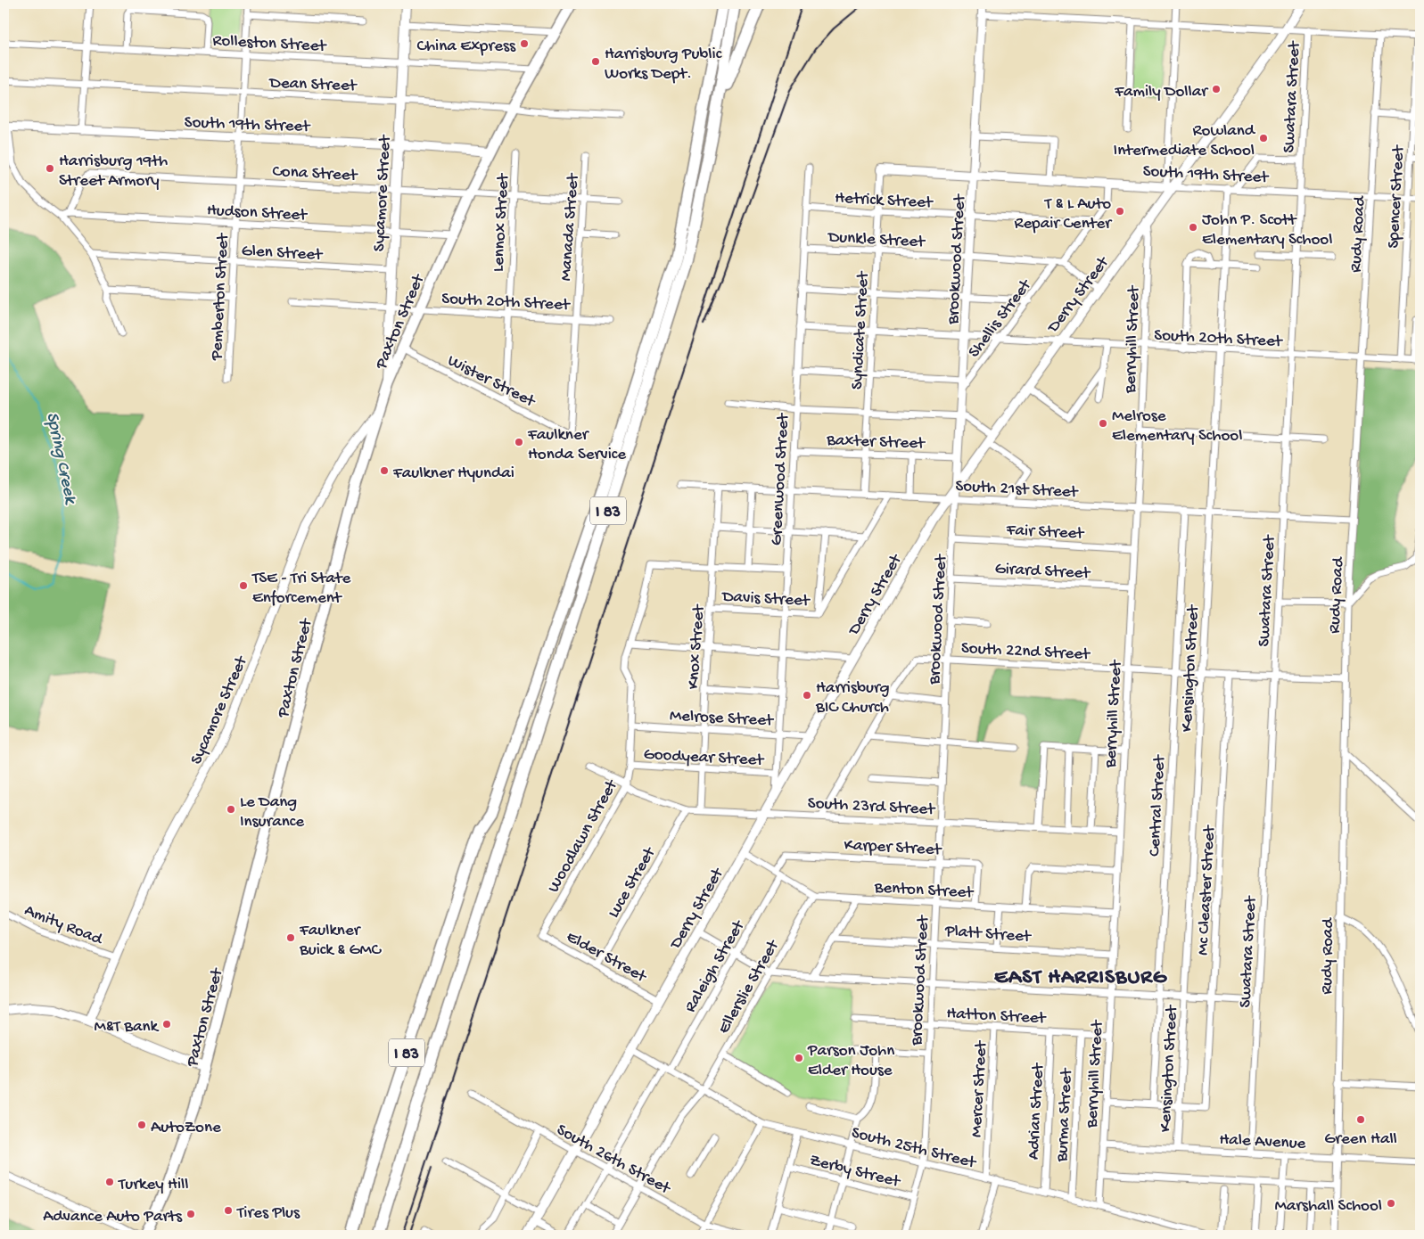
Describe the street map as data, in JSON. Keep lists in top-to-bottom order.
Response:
{
  "streets": {
    "highway": ["I 83"],
    "main road": [
      "South 19th Street",
      "Sycamore Street",
      "Derry Street",
      "Paxton Street"
    ],
    "street": [
      "Rolleston Street",
      "Dean Street",
      "Swatara Street",
      "Cona Street",
      "Spencer Street",
      "Hetrick Street",
      "Hudson Street",
      "Lennox Street",
      "Manada Street",
      "Rudy Road",
      "Dunkle Street",
      "Glen Street",
      "Brookwood Street",
      "Pemberton Street",
      "South 20th Street",
      "Shellis Street",
      "Syndicate Street",
      "Berryhill Street",
      "Wister Street",
      "Baxter Street",
      "Greenwood Street",
      "South 21st Street",
      "Fair Street",
      "Girard Street",
      "Davis Street",
      "Knox Street",
      "South 22nd Street",
      "Kensington Street",
      "Melrose Street",
      "Goodyear Street",
      "South 23rd Street",
      "Central Street",
      "Woodlawn Street",
      "Karper Street",
      "Luce Street",
      "Benton Street",
      "Mc Cleaster Street",
      "Amity Road",
      "Platt Street",
      "Elder Street",
      "Raleigh Street",
      "Ellerslie Street",
      "Hatton Street",
      "Mercer Street",
      "Adrian Street",
      "Burma Street",
      "Hale Avenue",
      "South 25th Street",
      "South 26th Street",
      "Zerby Street"
    ]
  },
  "crossings": [
    ["Rolleston Street", "Sycamore Street"],
    ["Rolleston Street", "Pemberton Street"],
    ["Rolleston Street", "Paxton Street"],
    ["Dean Street", "Sycamore Street"],
    ["Dean Street", "Pemberton Street"],
    ["Dean Street", "Paxton Street"],
    ["Swatara Street", "South 19th Street"],
    ["Swatara Street", "South 20th Street"],
    ["Swatara Street", "South 21st Street"],
    ["Swatara Street", "South 22nd Street"],
    ["Swatara Street", "Hale Avenue"],
    ["South 19th Street", "Sycamore Street"],
    ["South 19th Street", "Spencer Street"],
    ["South 19th Street", "Rudy Road"],
    ["South 19th Street", "Brookwood Street"],
    ["South 19th Street", "Derry Street"],
    ["South 19th Street", "Pemberton Street"],
    ["South 19th Street", "Paxton Street"],
    ["South 19th Street", "Syndicate Street"],
    ["South 19th Street", "Kensington Street"],
    ["Cona Street", "Sycamore Street"],
    ["Cona Street", "Hudson Street"],
    ["Cona Street", "Lennox Street"],
    ["Cona Street", "Manada Street"],
    ["Cona Street", "Pemberton Street"],
    ["Cona Street", "Paxton Street"],
    ["Sycamore Street", "Hudson Street"],
    ["Sycamore Street", "Glen Street"],
    ["Sycamore Street", "South 20th Street"],
    ["Sycamore Street", "Paxton Street"],
    ["Sycamore Street", "Amity Road"],
    ["Spencer Street", "South 20th Street"],
    ["Hetrick Street", "Brookwood Street"],
    ["Hetrick Street", "Syndicate Street"],
    ["Hetrick Street", "Greenwood Street"],
    ["Hudson Street", "Pemberton Street"],
    ["Hudson Street", "Paxton Street"],
    ["Lennox Street", "South 20th Street"],
    ["Lennox Street", "Wister Street"],
    ["Manada Street", "South 20th Street"],
    ["Manada Street", "Wister Street"],
    ["Rudy Road", "South 20th Street"],
    ["Rudy Road", "South 21st Street"],
    ["Rudy Road", "South 22nd Street"],
    ["Rudy Road", "Hale Avenue"],
    ["Dunkle Street", "Brookwood Street"],
    ["Dunkle Street", "Shellis Street"],
    ["Dunkle Street", "Syndicate Street"],
    ["Dunkle Street", "Greenwood Street"],
    ["Glen Street", "Pemberton Street"],
    ["Brookwood Street", "Derry Street"],
    ["Brookwood Street", "South 20th Street"],
    ["Brookwood Street", "Shellis Street"],
    ["Brookwood Street", "Baxter Street"],
    ["Brookwood Street", "South 21st Street"],
    ["Brookwood Street", "Fair Street"],
    ["Brookwood Street", "Girard Street"],
    ["Brookwood Street", "South 22nd Street"],
    ["Brookwood Street", "South 23rd Street"],
    ["Brookwood Street", "Karper Street"],
    ["Brookwood Street", "Benton Street"],
    ["Brookwood Street", "Platt Street"],
    ["Brookwood Street", "Hatton Street"],
    ["Brookwood Street", "South 25th Street"],
    ["Brookwood Street", "Zerby Street"],
    ["Derry Street", "South 20th Street"],
    ["Derry Street", "Berryhill Street"],
    ["Derry Street", "Greenwood Street"],
    ["Derry Street", "South 21st Street"],
    ["Derry Street", "Melrose Street"],
    ["Derry Street", "South 23rd Street"],
    ["Derry Street", "Benton Street"],
    ["Derry Street", "Elder Street"],
    ["Derry Street", "South 25th Street"],
    ["Derry Street", "South 26th Street"],
    ["South 20th Street", "Shellis Street"],
    ["South 20th Street", "Paxton Street"],
    ["South 20th Street", "Syndicate Street"],
    ["South 20th Street", "Berryhill Street"],
    ["South 20th Street", "Greenwood Street"],
    ["South 20th Street", "Kensington Street"],
    ["Paxton Street", "Wister Street"],
    ["Syndicate Street", "Baxter Street"],
    ["Syndicate Street", "South 21st Street"],
    ["Berryhill Street", "South 21st Street"],
    ["Berryhill Street", "Fair Street"],
    ["Berryhill Street", "Girard Street"],
    ["Berryhill Street", "South 22nd Street"],
    ["Berryhill Street", "South 23rd Street"],
    ["Berryhill Street", "Benton Street"],
    ["Berryhill Street", "Platt Street"],
    ["Berryhill Street", "Hatton Street"],
    ["Berryhill Street", "Hale Avenue"],
    ["Berryhill Street", "South 25th Street"],
    ["Baxter Street", "Greenwood Street"],
    ["Greenwood Street", "South 21st Street"],
    ["Greenwood Street", "Davis Street"],
    ["Greenwood Street", "Melrose Street"],
    ["Greenwood Street", "Goodyear Street"],
    ["South 21st Street", "Knox Street"],
    ["South 21st Street", "Kensington Street"],
    ["South 21st Street", "Central Street"],
    ["Davis Street", "Knox Street"],
    ["Knox Street", "Melrose Street"],
    ["Knox Street", "Goodyear Street"],
    ["Knox Street", "South 23rd Street"],
    ["Knox Street", "Woodlawn Street"],
    ["South 22nd Street", "Kensington Street"],
    ["South 22nd Street", "Central Street"],
    ["South 22nd Street", "Mc Cleaster Street"],
    ["Kensington Street", "Mc Cleaster Street"],
    ["Kensington Street", "Hale Avenue"],
    ["Melrose Street", "Woodlawn Street"],
    ["Goodyear Street", "Woodlawn Street"],
    ["South 23rd Street", "Woodlawn Street"],
    ["South 23rd Street", "Luce Street"],
    ["Woodlawn Street", "Elder Street"],
    ["Karper Street", "Benton Street"],
    ["Karper Street", "Raleigh Street"],
    ["Luce Street", "Elder Street"],
    ["Benton Street", "Raleigh Street"],
    ["Benton Street", "Ellerslie Street"],
    ["Raleigh Street", "South 25th Street"],
    ["Raleigh Street", "South 26th Street"],
    ["Ellerslie Street", "South 25th Street"],
    ["Hatton Street", "Mercer Street"],
    ["Hatton Street", "Adrian Street"],
    ["Hatton Street", "Burma Street"],
    ["Mercer Street", "South 25th Street"],
    ["Adrian Street", "South 25th Street"],
    ["Burma Street", "South 25th Street"]
  ],
  "districts": ["EAST HARRISBURG"],
  "water": ["Spring Creek"],
  "places": [
    "China Express",
    "Harrisburg Public Works Dept.",
    "Family Dollar",
    "Rowland Intermediate School",
    "Harrisburg 19th Street Armory",
    "T & L Auto Repair Center",
    "John P. Scott Elementary School",
    "Melrose Elementary School",
    "Faulkner Honda Service",
    "Faulkner Hyundai",
    "TSE - Tri State Enforcement",
    "Harrisburg BIC Church",
    "Le Dang Insurance",
    "Faulkner Buick & GMC",
    "M&T Bank",
    "Parson John Elder House",
    "Green Hall",
    "AutoZone",
    "Turkey Hill",
    "Marshall School",
    "Tires Plus",
    "Advance Auto Parts"
  ]
}
